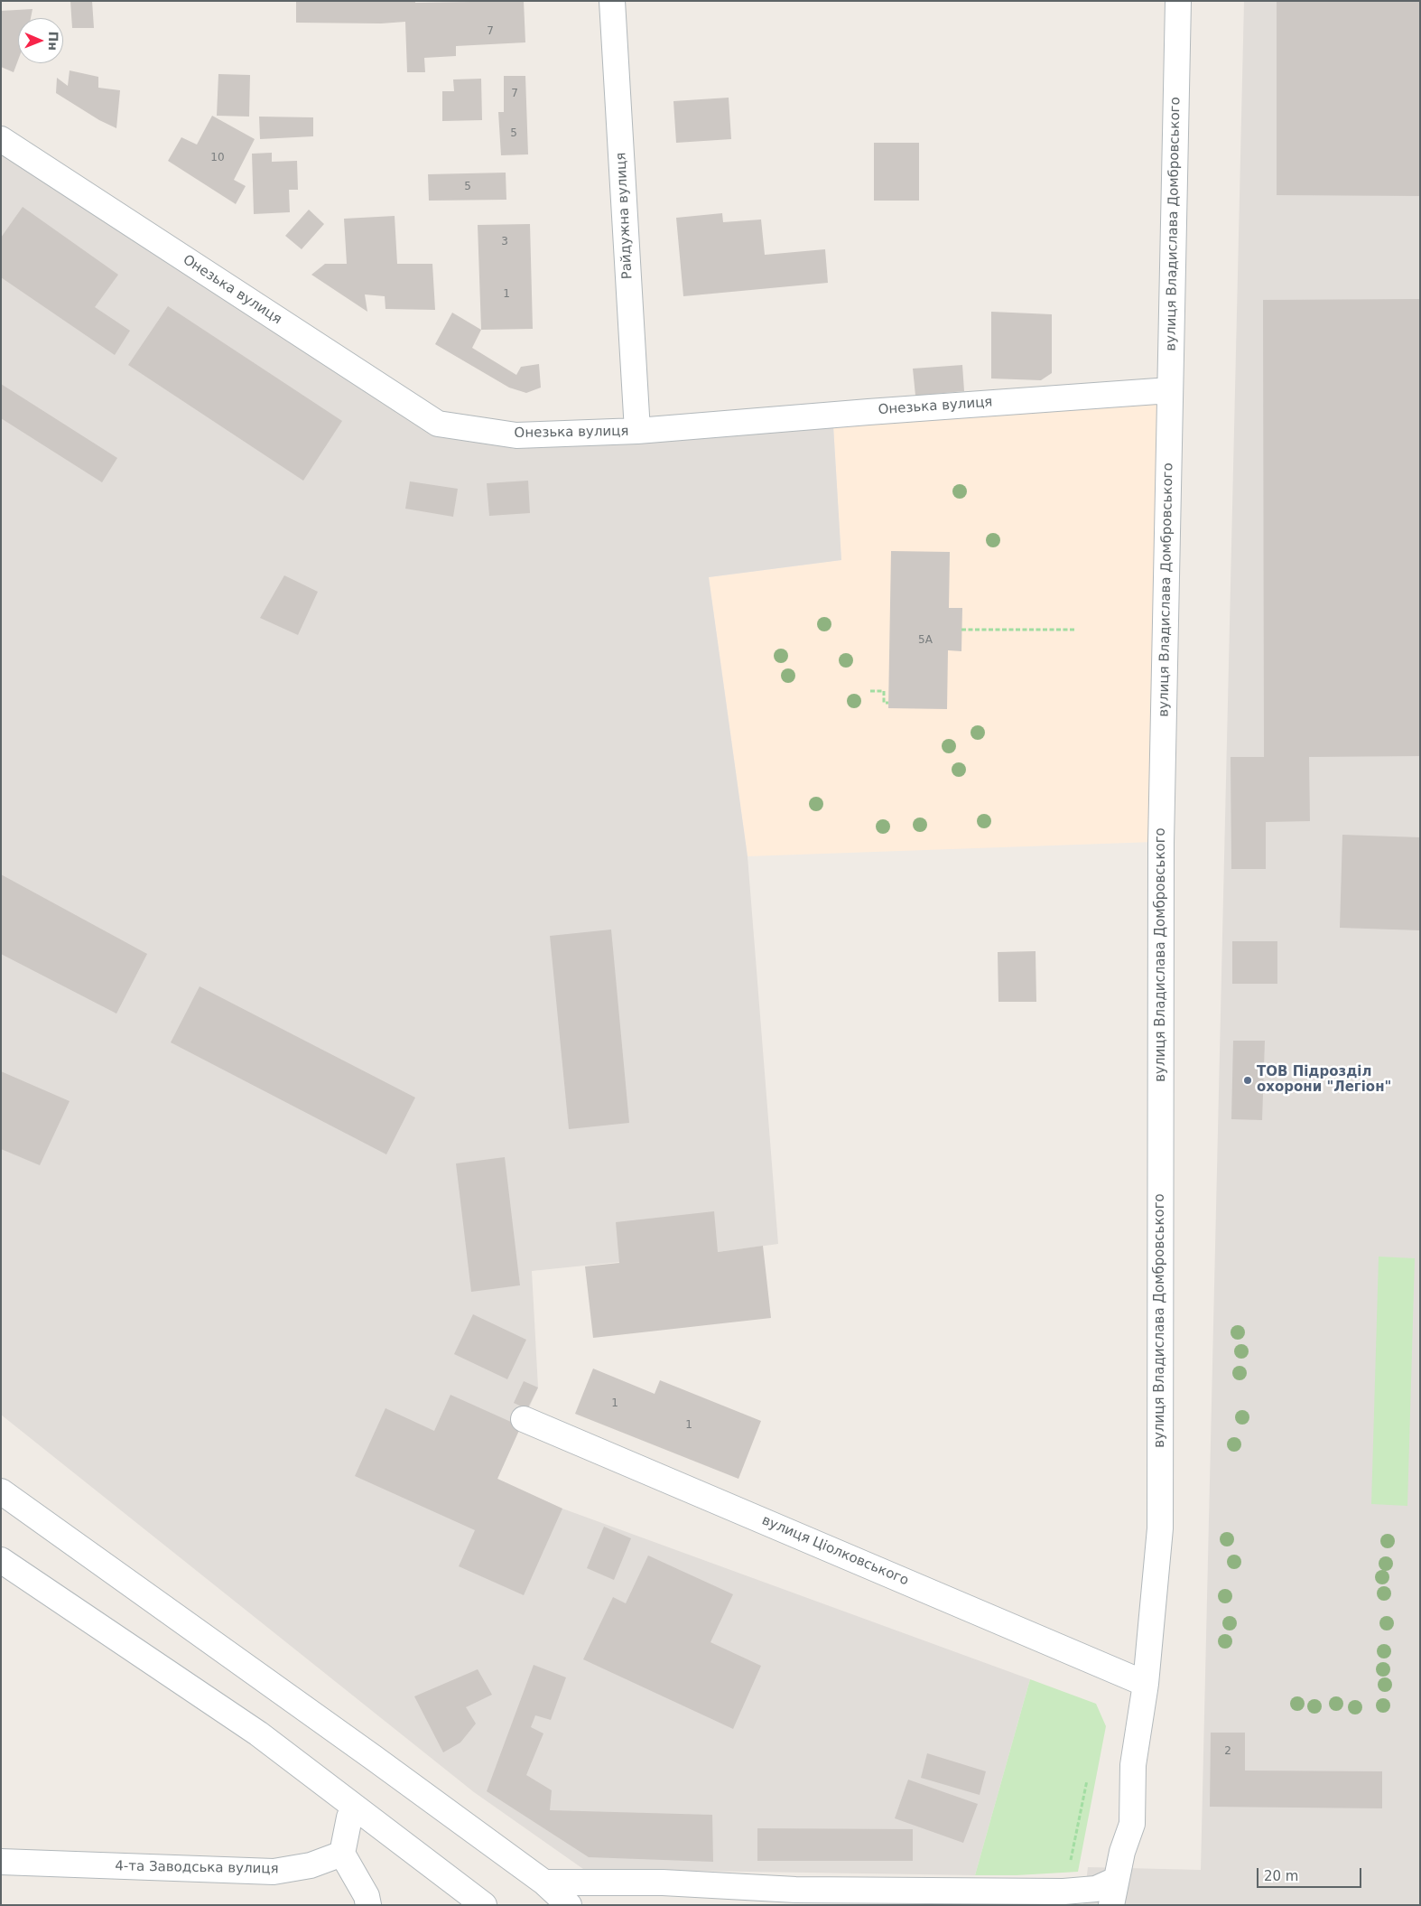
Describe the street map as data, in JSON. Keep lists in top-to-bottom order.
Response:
{
  "streets": {
    "street": [
      "Райдужна вулиця",
      "вулиця Владислава Домбровського",
      "Онезька вулиця",
      "вулиця Ціолковського",
      "4-та Заводська вулиця"
    ]
  },
  "crossings": [
    ["Райдужна вулиця", "Онезька вулиця"],
    ["вулиця Владислава Домбровського", "Онезька вулиця"],
    ["вулиця Владислава Домбровського", "вулиця Ціолковського"]
  ],
  "places": ["ТОВ Підрозділ охорони \"Легіон\""],
  "house_numbers": [
    "7",
    "7",
    "5",
    "10",
    "5",
    "3",
    "1",
    "5А",
    "1",
    "1",
    "2"
  ],
  "scale_bar": "20 m",
  "north": "right"
}
